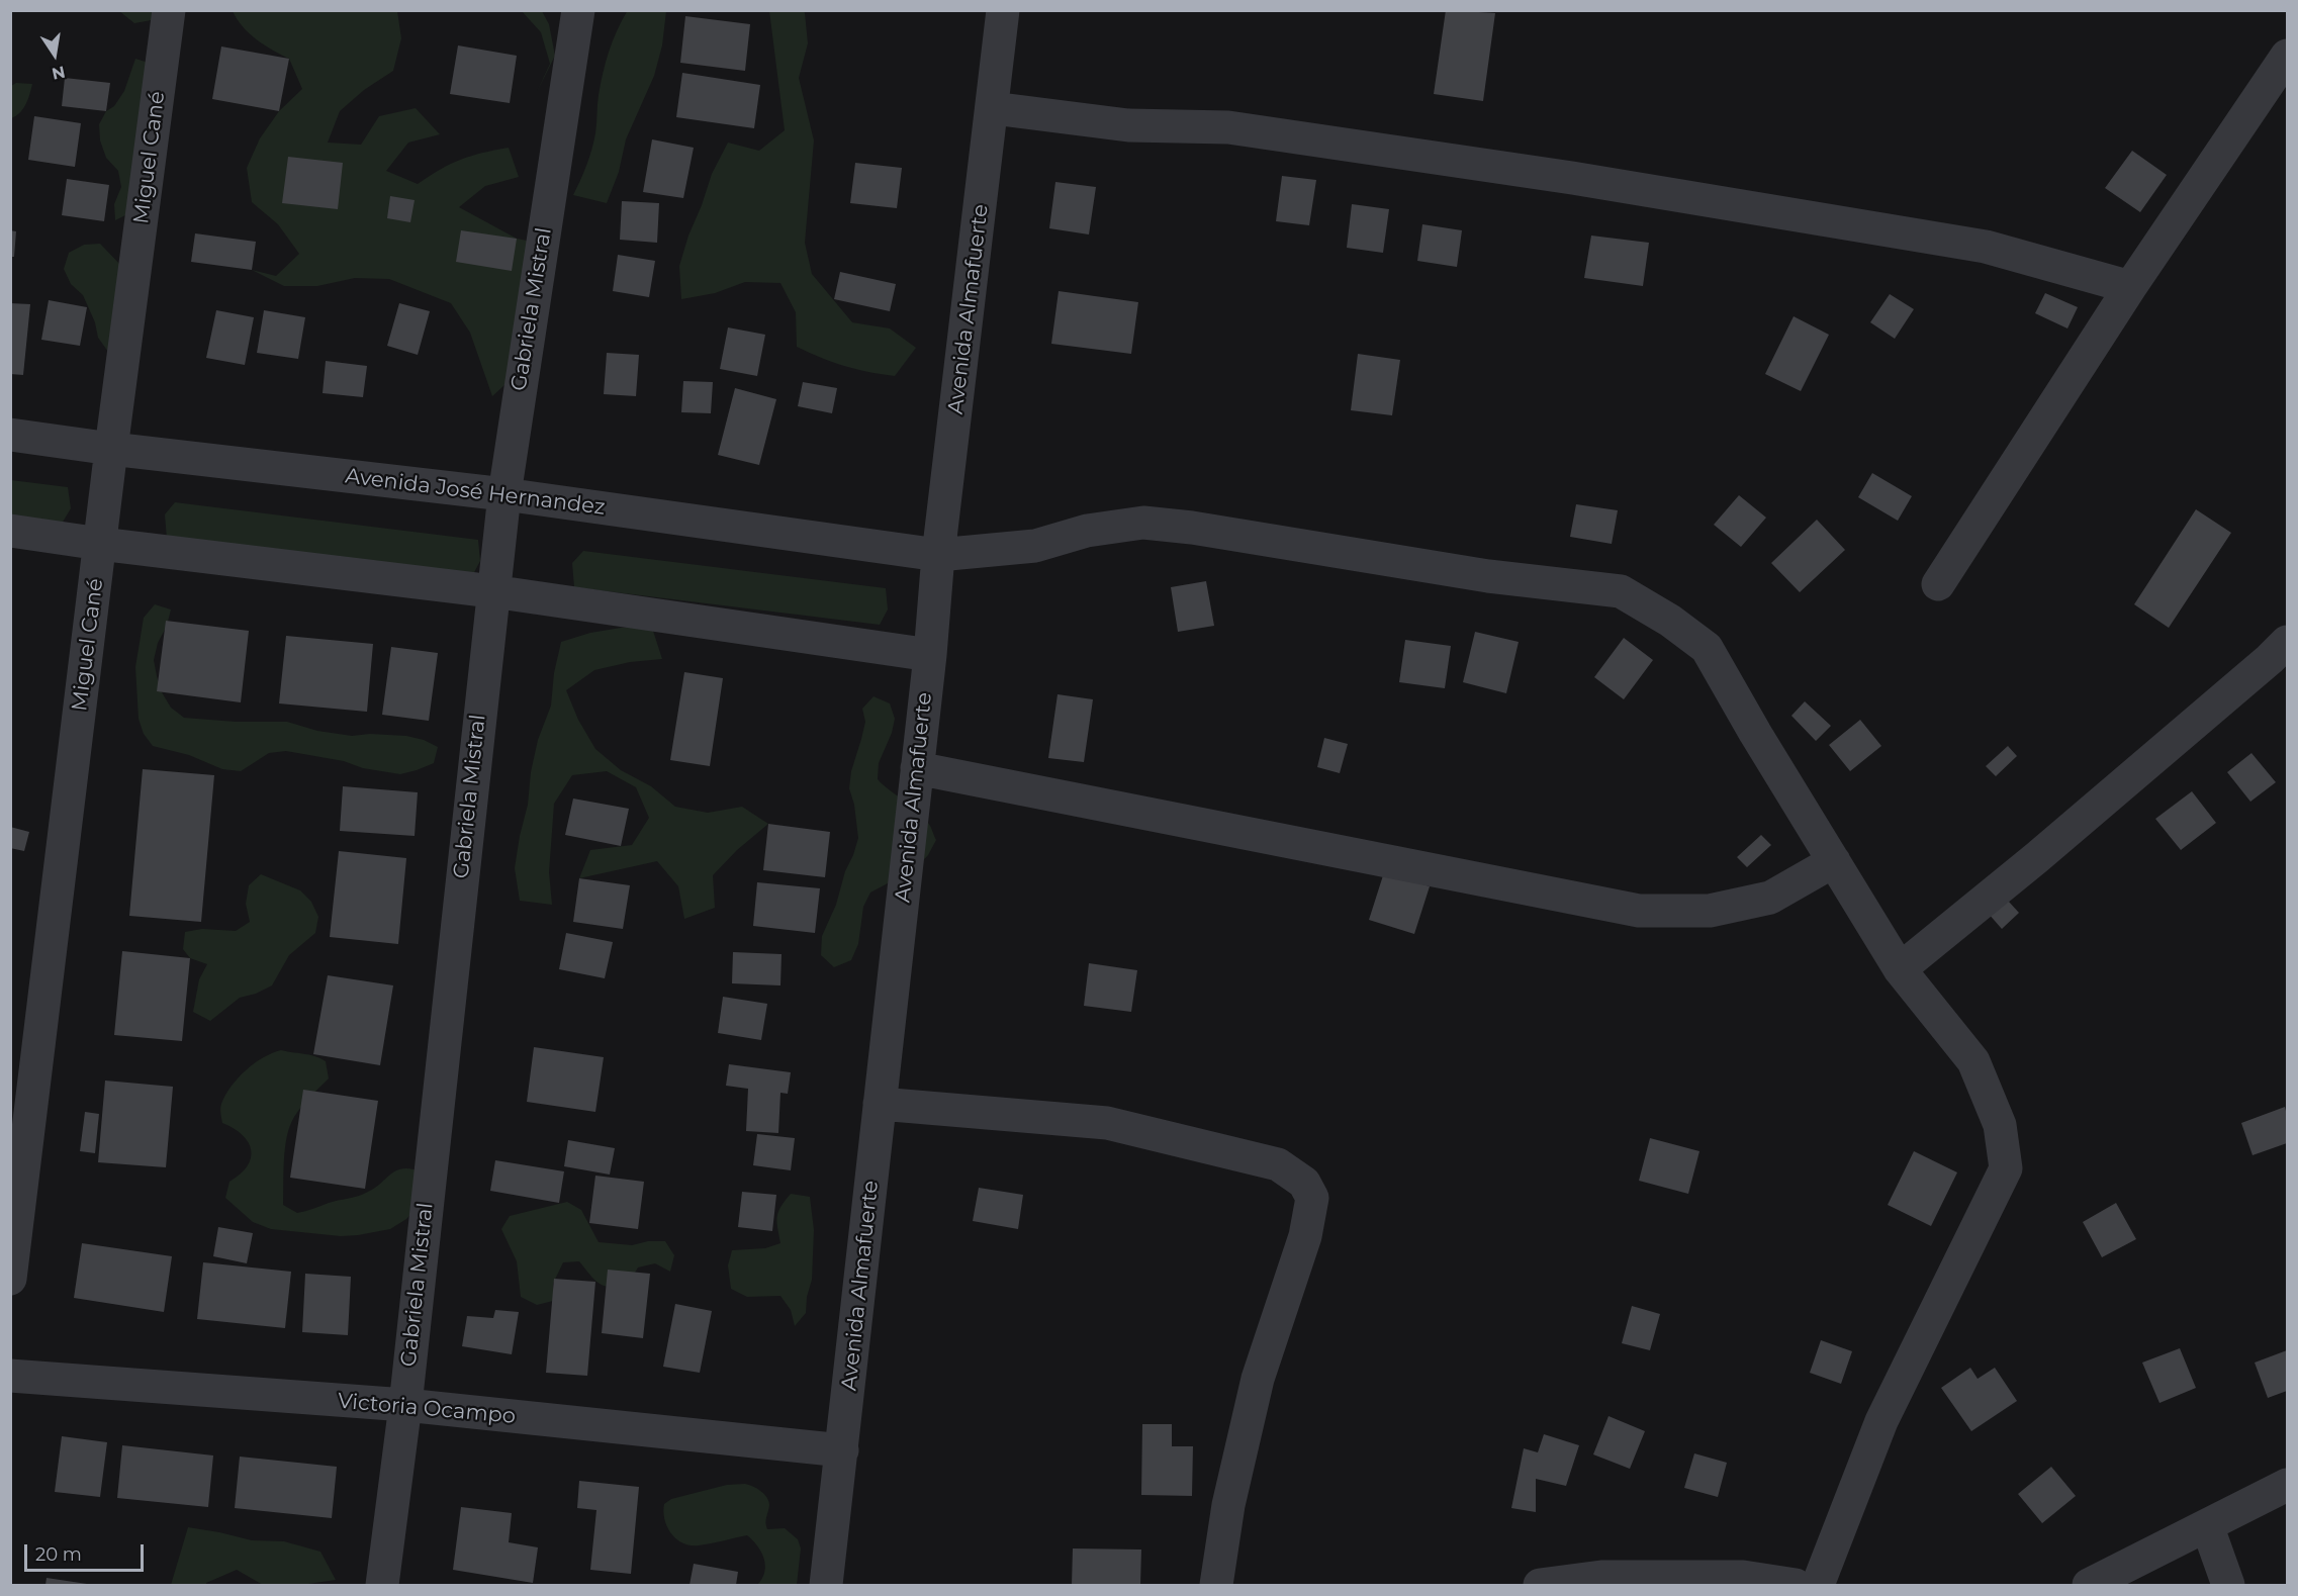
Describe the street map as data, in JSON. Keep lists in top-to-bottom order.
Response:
{
  "streets": {
    "street": [
      "Miguel Cané",
      "Gabriela Mistral",
      "Avenida Almafuerte",
      "Avenida José Hernandez",
      "Victoria Ocampo"
    ]
  },
  "crossings": [
    ["Miguel Cané", "Avenida José Hernandez"],
    ["Gabriela Mistral", "Avenida José Hernandez"],
    ["Gabriela Mistral", "Victoria Ocampo"],
    ["Avenida Almafuerte", "Avenida José Hernandez"],
    ["Avenida Almafuerte", "Victoria Ocampo"]
  ],
  "scale_bar": "20 m",
  "north": "bottom"
}
